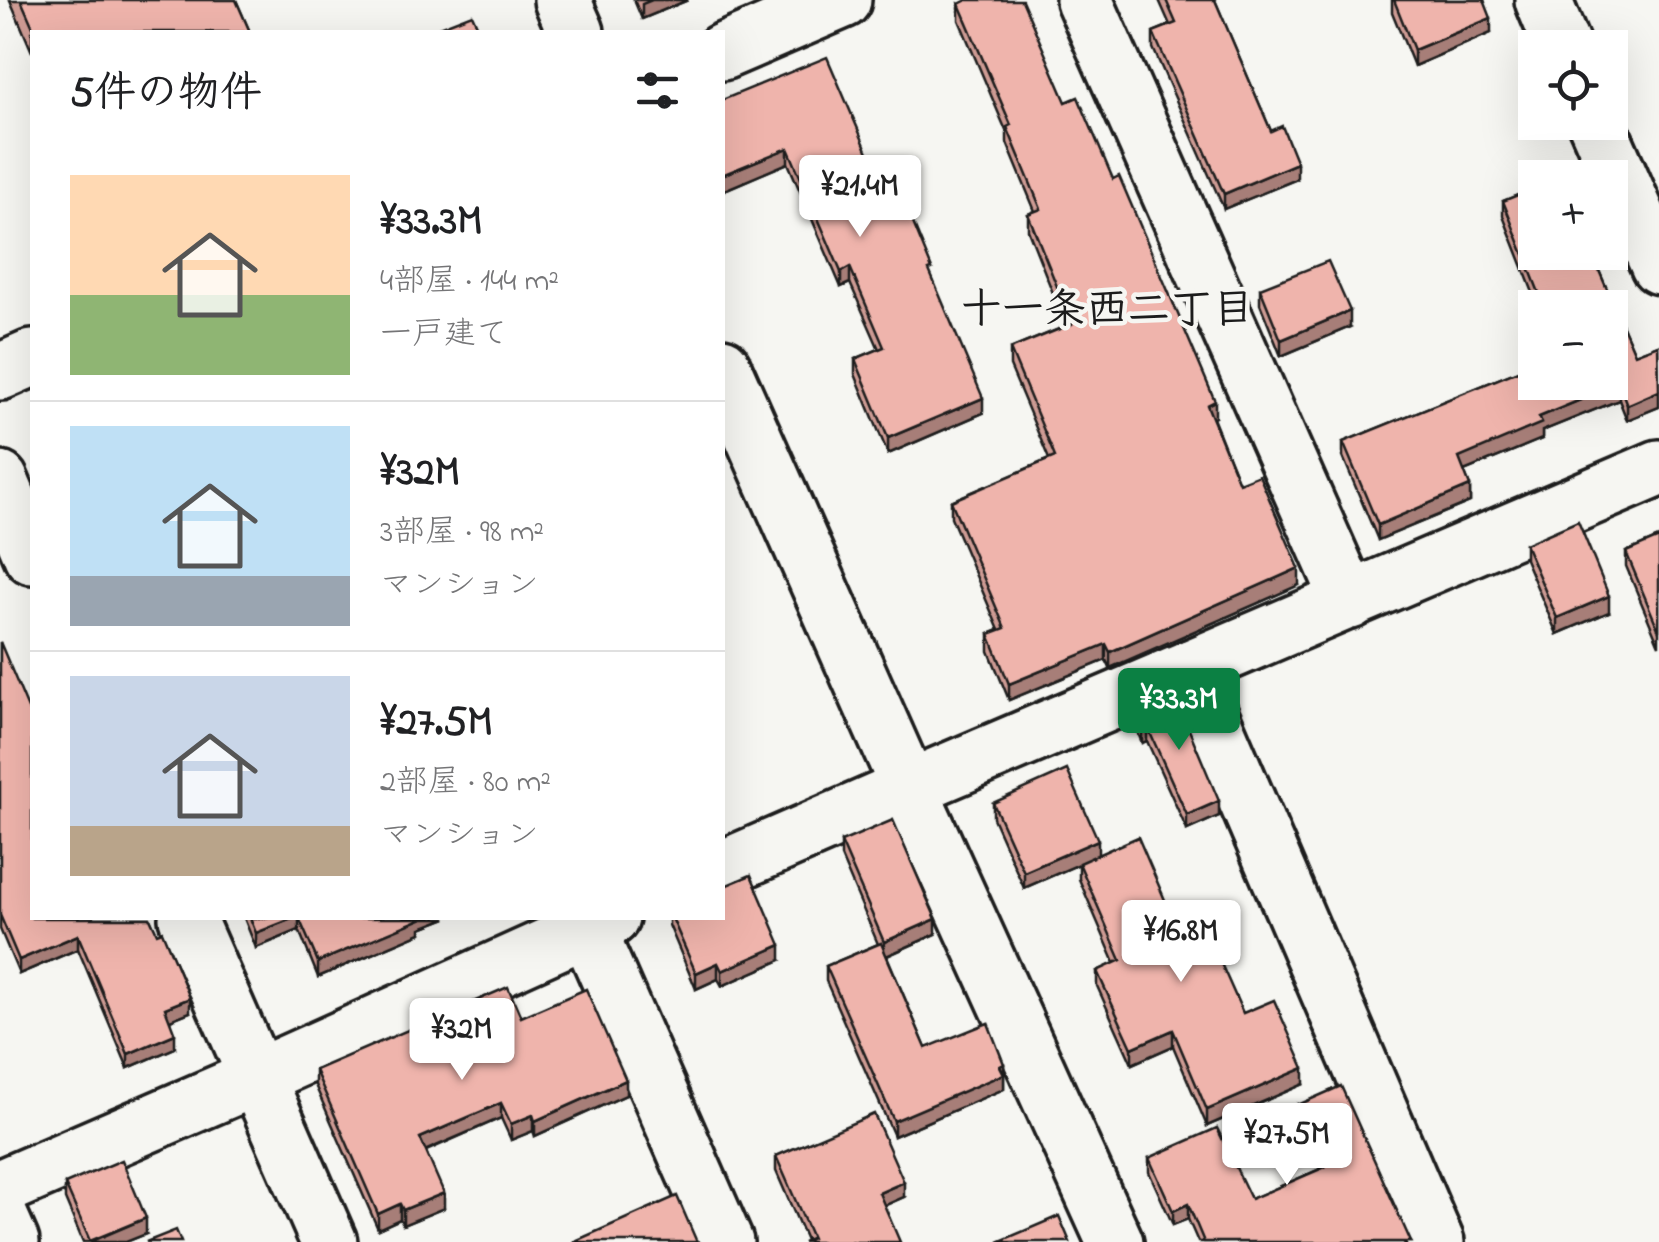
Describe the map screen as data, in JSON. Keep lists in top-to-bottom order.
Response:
{
  "districts": ["十一条西二丁目"],
  "page": {
    "map_buttons": ["+", "−"],
    "heading": "5件の物件",
    "list": [
      {
        "name": "¥33.3M",
        "note": "4部屋 · 144 m² · 一戸建て"
      },
      {
        "name": "¥32M",
        "note": "3部屋 · 98 m² · マンション"
      },
      {
        "name": "¥27.5M",
        "note": "2部屋 · 80 m² · マンション"
      }
    ],
    "price": [
      "¥21.4M",
      "¥33.3M",
      "¥16.8M",
      "¥32M",
      "¥27.5M"
    ]
  }
}
